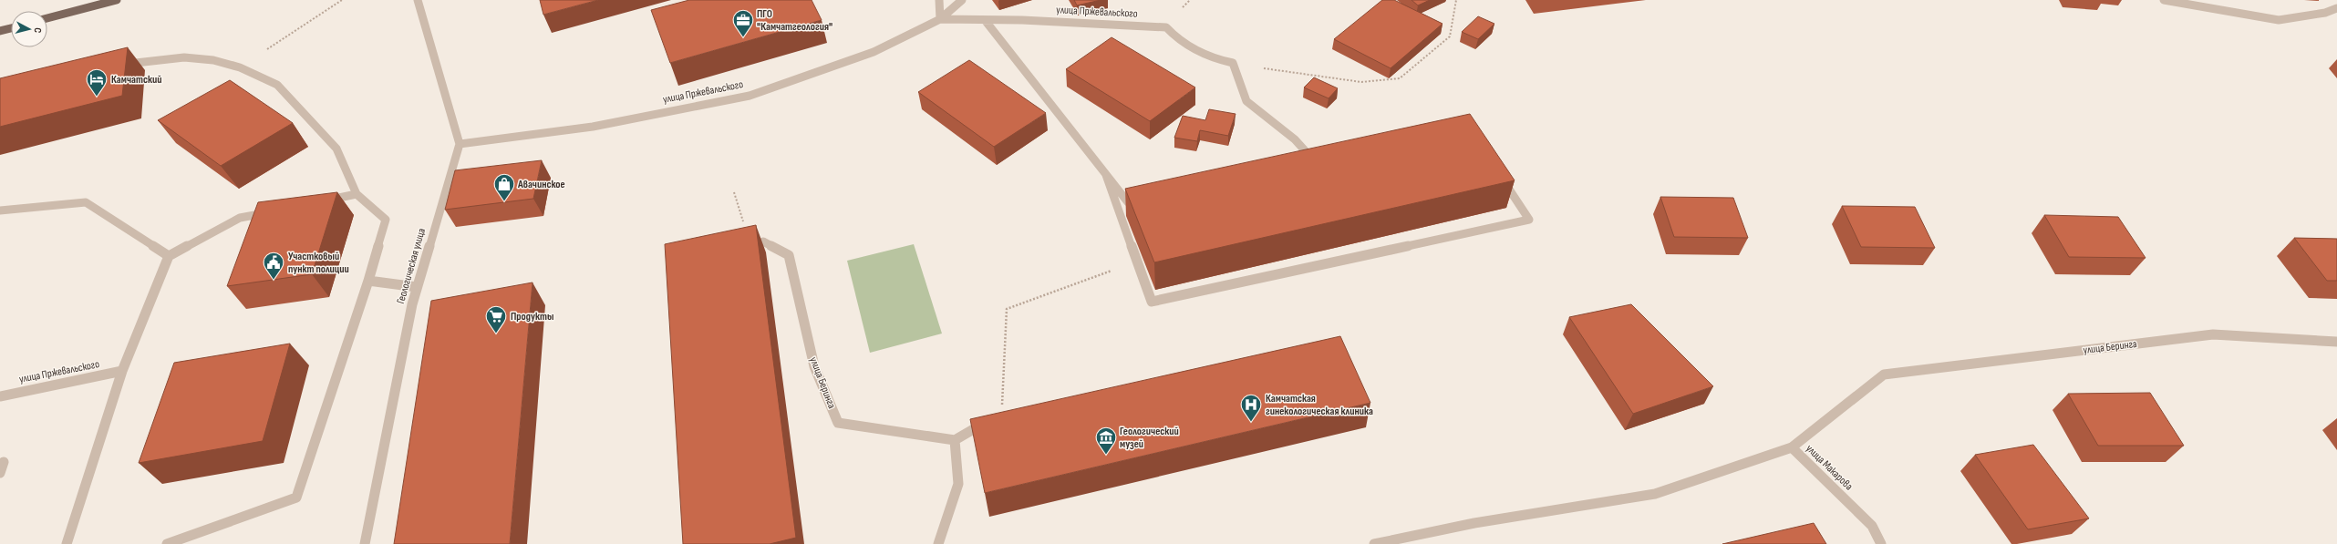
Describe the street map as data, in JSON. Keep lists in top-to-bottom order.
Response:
{
  "streets": {
    "street": [
      "улица Пржевальского",
      "Геологическая улица",
      "улица Беринга",
      "улица Макарова"
    ]
  },
  "crossings": [
    ["улица Пржевальского", "Геологическая улица"],
    ["улица Беринга", "улица Макарова"]
  ],
  "places": {
    "office": ["ПГО \"Камчатгеология\""],
    "hotel": ["Камчатский"],
    "shop": ["Авачинское"],
    "public building": ["Участковый пункт полиции"],
    "supermarket": ["Продукты"],
    "hospital": ["Камчатская гинекологическая клиника"],
    "museum": ["Геологический музей"]
  },
  "north": "right"
}
